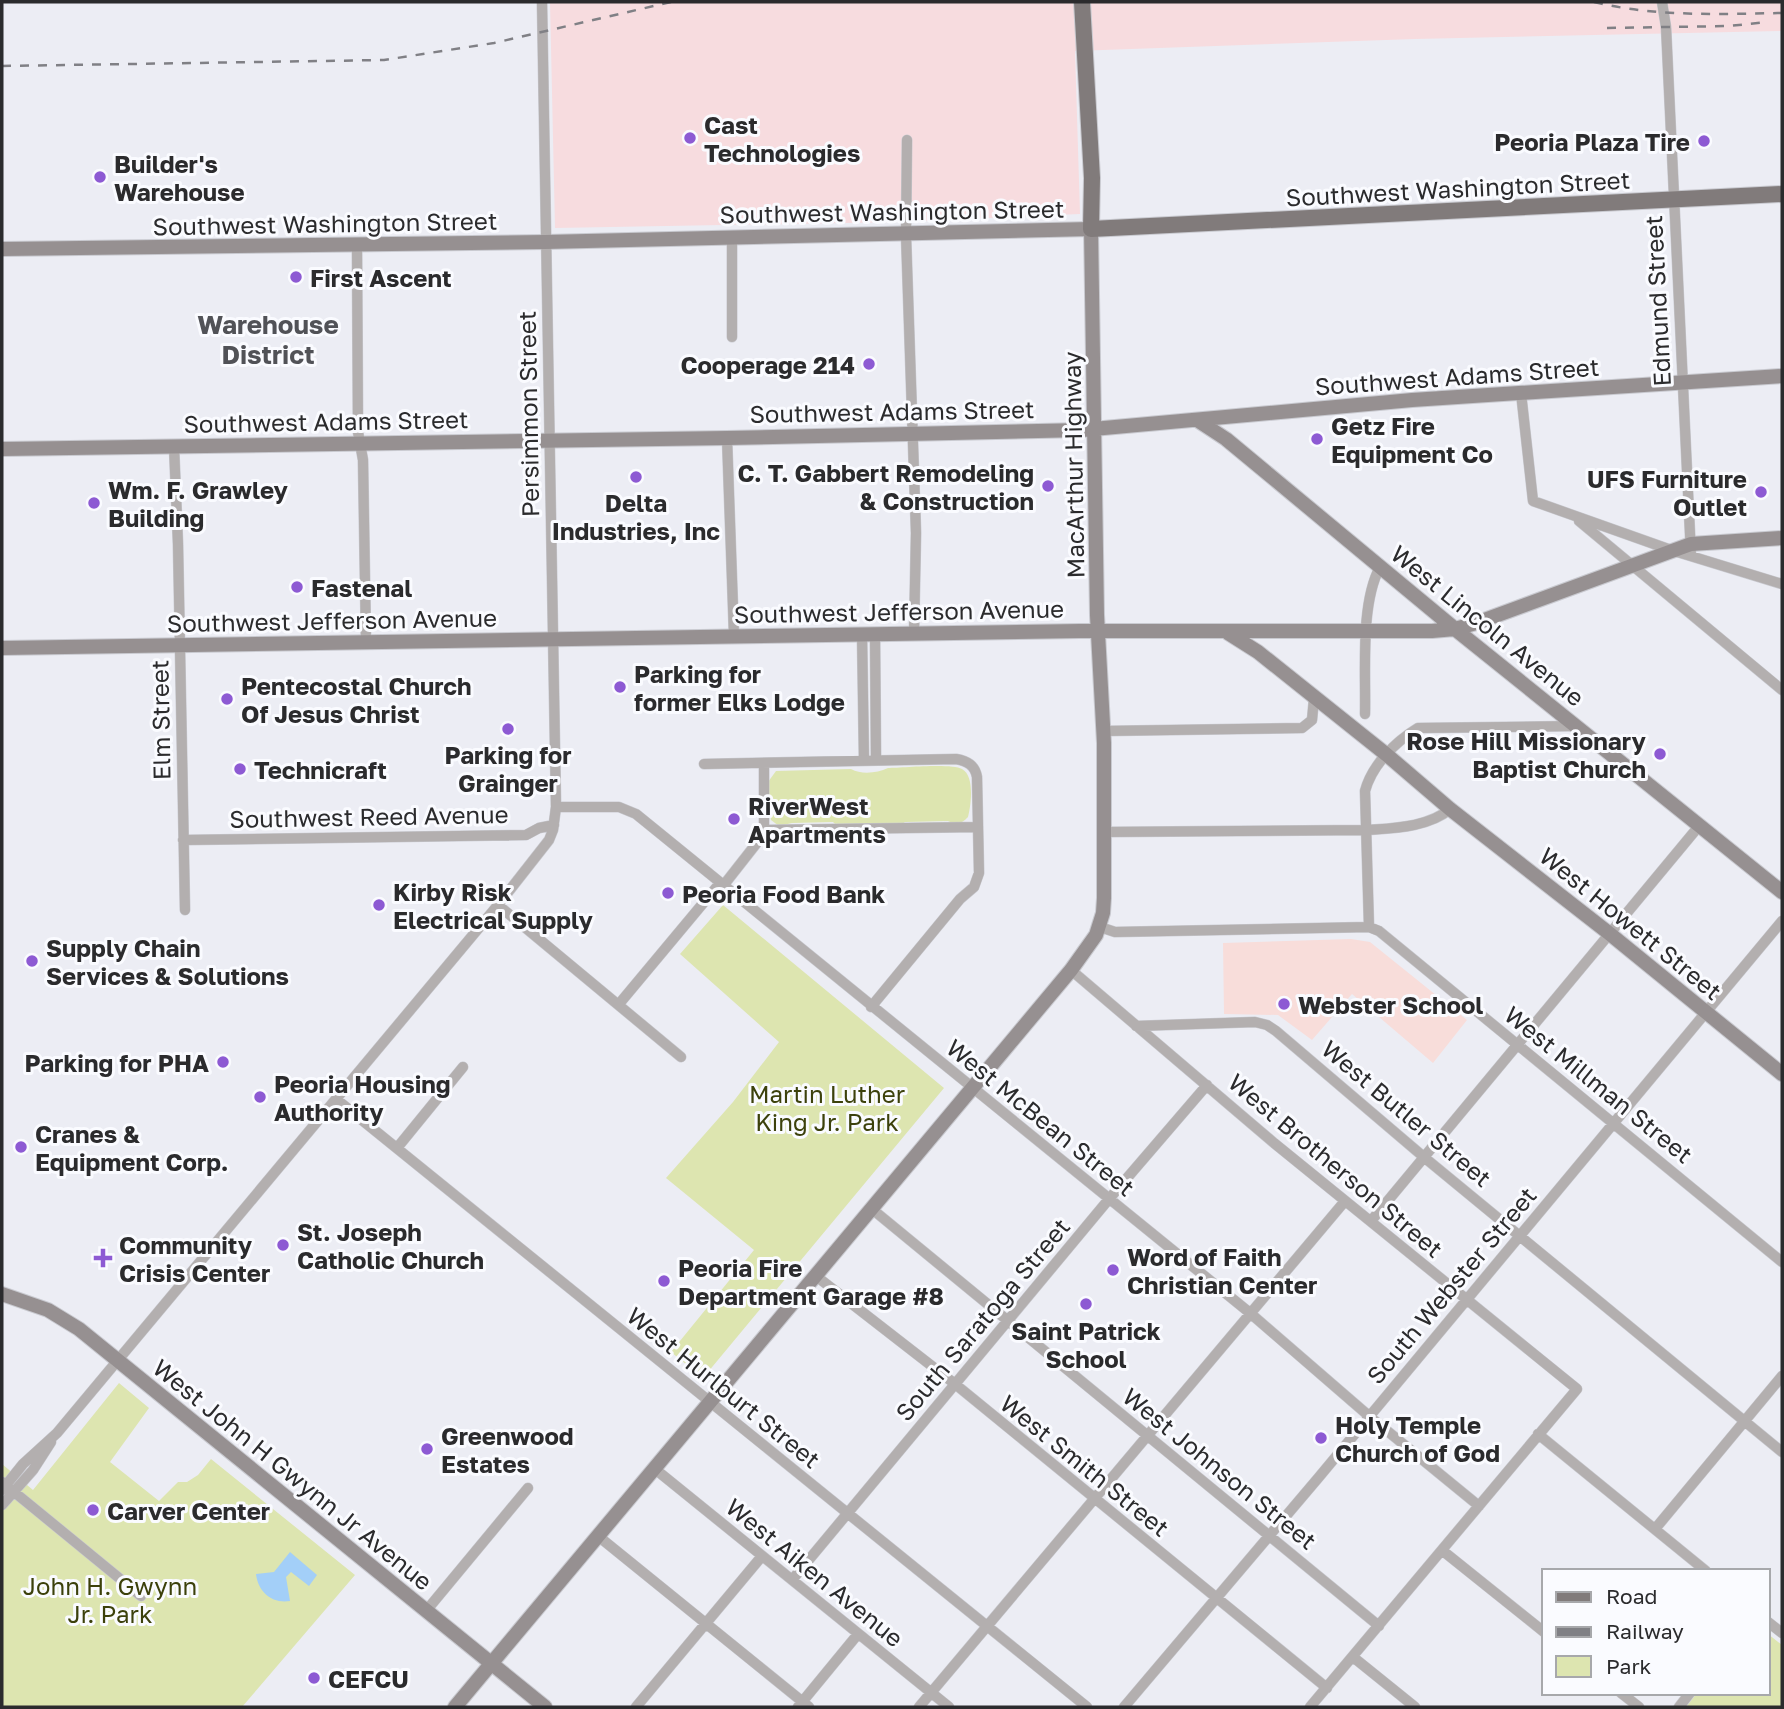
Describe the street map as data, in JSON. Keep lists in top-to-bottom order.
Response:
{
  "streets": {
    "main road": [
      "Southwest Washington Street",
      "Southwest Adams Street",
      "MacArthur Highway",
      "Southwest Jefferson Avenue",
      "West Lincoln Avenue",
      "West Howett Street",
      "West John H Gwynn Jr Avenue"
    ],
    "street": [
      "Edmund Street",
      "Persimmon Street",
      "Elm Street",
      "Southwest Reed Avenue",
      "West Millman Street",
      "West Butler Street",
      "West McBean Street",
      "West Brotherson Street",
      "South Webster Street",
      "South Saratoga Street",
      "West Hurlburt Street",
      "West Smith Street",
      "West Johnson Street",
      "West Aiken Avenue"
    ]
  },
  "crossings": [
    ["Southwest Washington Street", "Edmund Street"],
    ["Southwest Washington Street", "Persimmon Street"],
    ["Southwest Washington Street", "MacArthur Highway"],
    ["Edmund Street", "Southwest Adams Street"],
    ["Edmund Street", "Southwest Jefferson Avenue"],
    ["Southwest Adams Street", "Persimmon Street"],
    ["Southwest Adams Street", "MacArthur Highway"],
    ["Southwest Adams Street", "West Lincoln Avenue"],
    ["Southwest Adams Street", "Elm Street"],
    ["Persimmon Street", "Southwest Jefferson Avenue"],
    ["Persimmon Street", "Southwest Reed Avenue"],
    ["Persimmon Street", "West McBean Street"],
    ["MacArthur Highway", "Southwest Jefferson Avenue"],
    ["Southwest Jefferson Avenue", "West Lincoln Avenue"],
    ["Southwest Jefferson Avenue", "Elm Street"],
    ["Southwest Jefferson Avenue", "West Howett Street"],
    ["Elm Street", "Southwest Reed Avenue"],
    ["West Howett Street", "South Webster Street"],
    ["West Millman Street", "South Webster Street"],
    ["West Butler Street", "West Brotherson Street"],
    ["West Butler Street", "South Webster Street"],
    ["West McBean Street", "South Webster Street"],
    ["West McBean Street", "South Saratoga Street"],
    ["West Brotherson Street", "South Webster Street"],
    ["West Brotherson Street", "South Saratoga Street"],
    ["South Webster Street", "West Smith Street"],
    ["South Webster Street", "West Johnson Street"],
    ["South Saratoga Street", "West Hurlburt Street"],
    ["South Saratoga Street", "West Smith Street"],
    ["South Saratoga Street", "West Johnson Street"],
    ["South Saratoga Street", "West Aiken Avenue"]
  ],
  "districts": ["Warehouse District"],
  "parks": ["Martin Luther King Jr. Park", "John H. Gwynn Jr. Park"],
  "places": {
    "other": [
      "Cast Technologies",
      "Peoria Plaza Tire",
      "Builder's Warehouse",
      "First Ascent",
      "Cooperage 214",
      "Getz Fire Equipment Co",
      "Delta Industries, Inc",
      "C. T. Gabbert Remodeling & Construction",
      "UFS Furniture Outlet",
      "Wm. F. Grawley Building",
      "Fastenal",
      "Parking for former Elks Lodge",
      "Pentecostal Church Of Jesus Christ",
      "Parking for Grainger",
      "Rose Hill Missionary Baptist Church",
      "Technicraft",
      "RiverWest Apartments",
      "Peoria Food Bank",
      "Kirby Risk Electrical Supply",
      "Supply Chain Services & Solutions",
      "Webster School",
      "Parking for PHA",
      "Peoria Housing Authority",
      "Cranes & Equipment Corp.",
      "St. Joseph Catholic Church",
      "Word of Faith Christian Center",
      "Peoria Fire Department Garage #8",
      "Saint Patrick School",
      "Holy Temple Church of God",
      "Greenwood Estates",
      "Carver Center",
      "CEFCU"
    ],
    "health": ["Community Crisis Center"]
  },
  "legend": ["Road", "Railway", "Park"]
}
